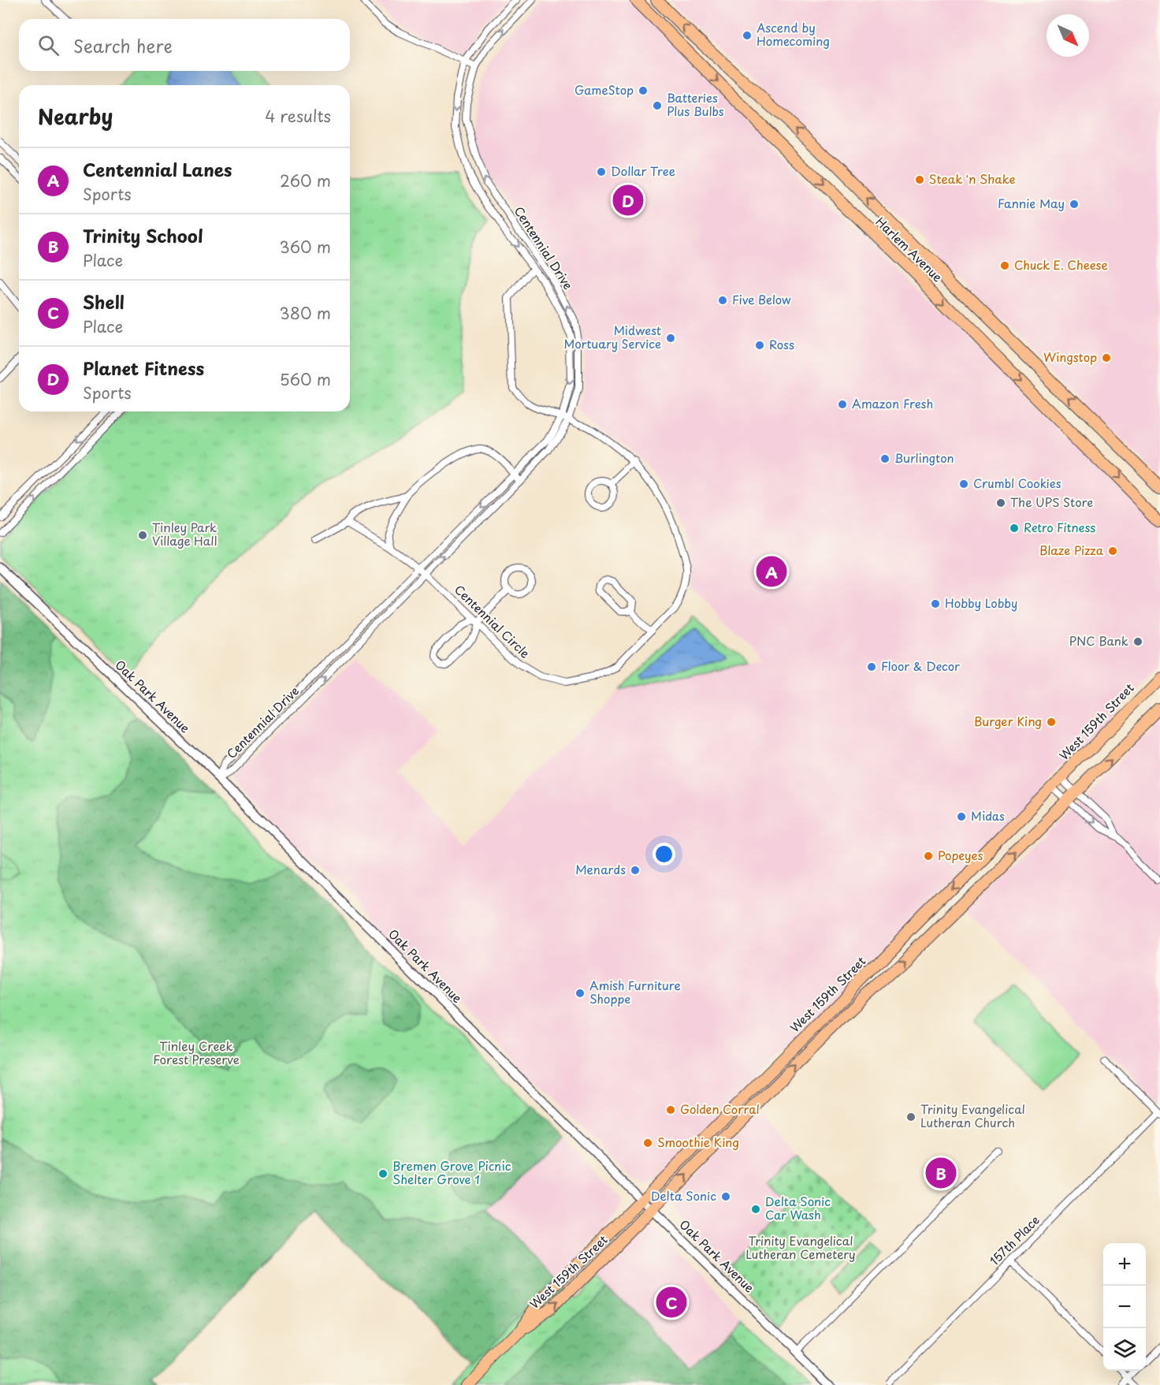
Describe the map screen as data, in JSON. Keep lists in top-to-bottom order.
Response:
{
  "streets": {
    "main road": ["Harlem Avenue", "West 159th Street"],
    "street": [
      "Centennial Drive",
      "Centennial Circle",
      "Oak Park Avenue",
      "157th Place"
    ]
  },
  "crossings": [
    ["Centennial Drive", "Centennial Circle"],
    ["Centennial Drive", "Oak Park Avenue"],
    ["Oak Park Avenue", "West 159th Street"]
  ],
  "parks": ["Tinley Creek Forest Preserve", "Trinity Evangelical Lutheran Cemetery"],
  "places": [
    "Ascend by Homecoming",
    "GameStop",
    "Batteries Plus Bulbs",
    "Dollar Tree",
    "Steak 'n Shake",
    "Fannie May",
    "Chuck E. Cheese",
    "Five Below",
    "Midwest Mortuary Service",
    "Ross",
    "Wingstop",
    "Amazon Fresh",
    "Burlington",
    "Crumbl Cookies",
    "The UPS Store",
    "Retro Fitness",
    "Tinley Park Village Hall",
    "Blaze Pizza",
    "Hobby Lobby",
    "PNC Bank",
    "Floor & Decor",
    "Burger King",
    "Midas",
    "Popeyes",
    "Menards",
    "Amish Furniture Shoppe",
    "Golden Corral",
    "Trinity Evangelical Lutheran Church",
    "Smoothie King",
    "Bremen Grove Picnic Shelter Grove 1",
    "Delta Sonic",
    "Delta Sonic Car Wash"
  ],
  "north": "bottom right",
  "page": {
    "search": "Search here",
    "heading": ["Nearby", "4 results"],
    "list": [
      {
        "mark": "A",
        "name": "Centennial Lanes",
        "note": "Sports",
        "value": "260 m"
      },
      {
        "mark": "B",
        "name": "Trinity School",
        "note": "Place",
        "value": "360 m"
      },
      {
        "mark": "C",
        "name": "Shell",
        "note": "Place",
        "value": "380 m"
      },
      {
        "mark": "D",
        "name": "Planet Fitness",
        "note": "Sports",
        "value": "560 m"
      }
    ],
    "pins": [
      "D",
      "A",
      "B",
      "C"
    ],
    "map_buttons": ["+", "−"]
  }
}
